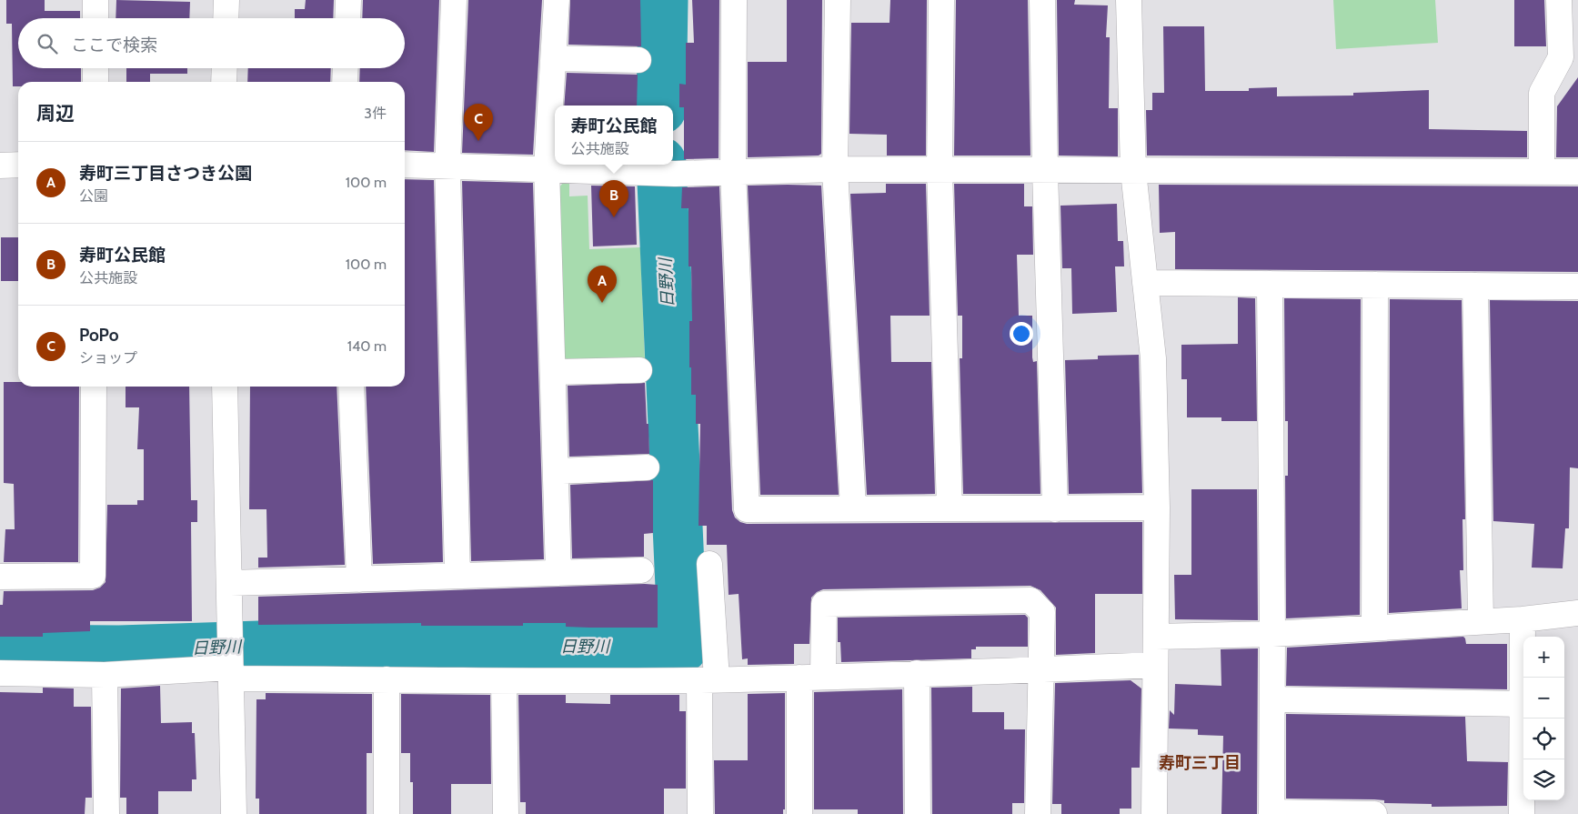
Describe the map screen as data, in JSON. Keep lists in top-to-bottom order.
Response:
{
  "districts": ["寿町三丁目"],
  "water": ["日野川"],
  "page": {
    "search": "ここで検索",
    "heading": ["周辺", "3件"],
    "pins": ["C", "B", "A"],
    "popup": ["寿町公民館", "公共施設"],
    "list": [
      {
        "mark": "A",
        "name": "寿町三丁目さつき公園",
        "note": "公園",
        "value": "100 m"
      },
      {
        "mark": "B",
        "name": "寿町公民館",
        "note": "公共施設",
        "value": "100 m"
      },
      {
        "mark": "C",
        "name": "PoPo",
        "note": "ショップ",
        "value": "140 m"
      }
    ],
    "map_buttons": ["+", "−"]
  }
}
